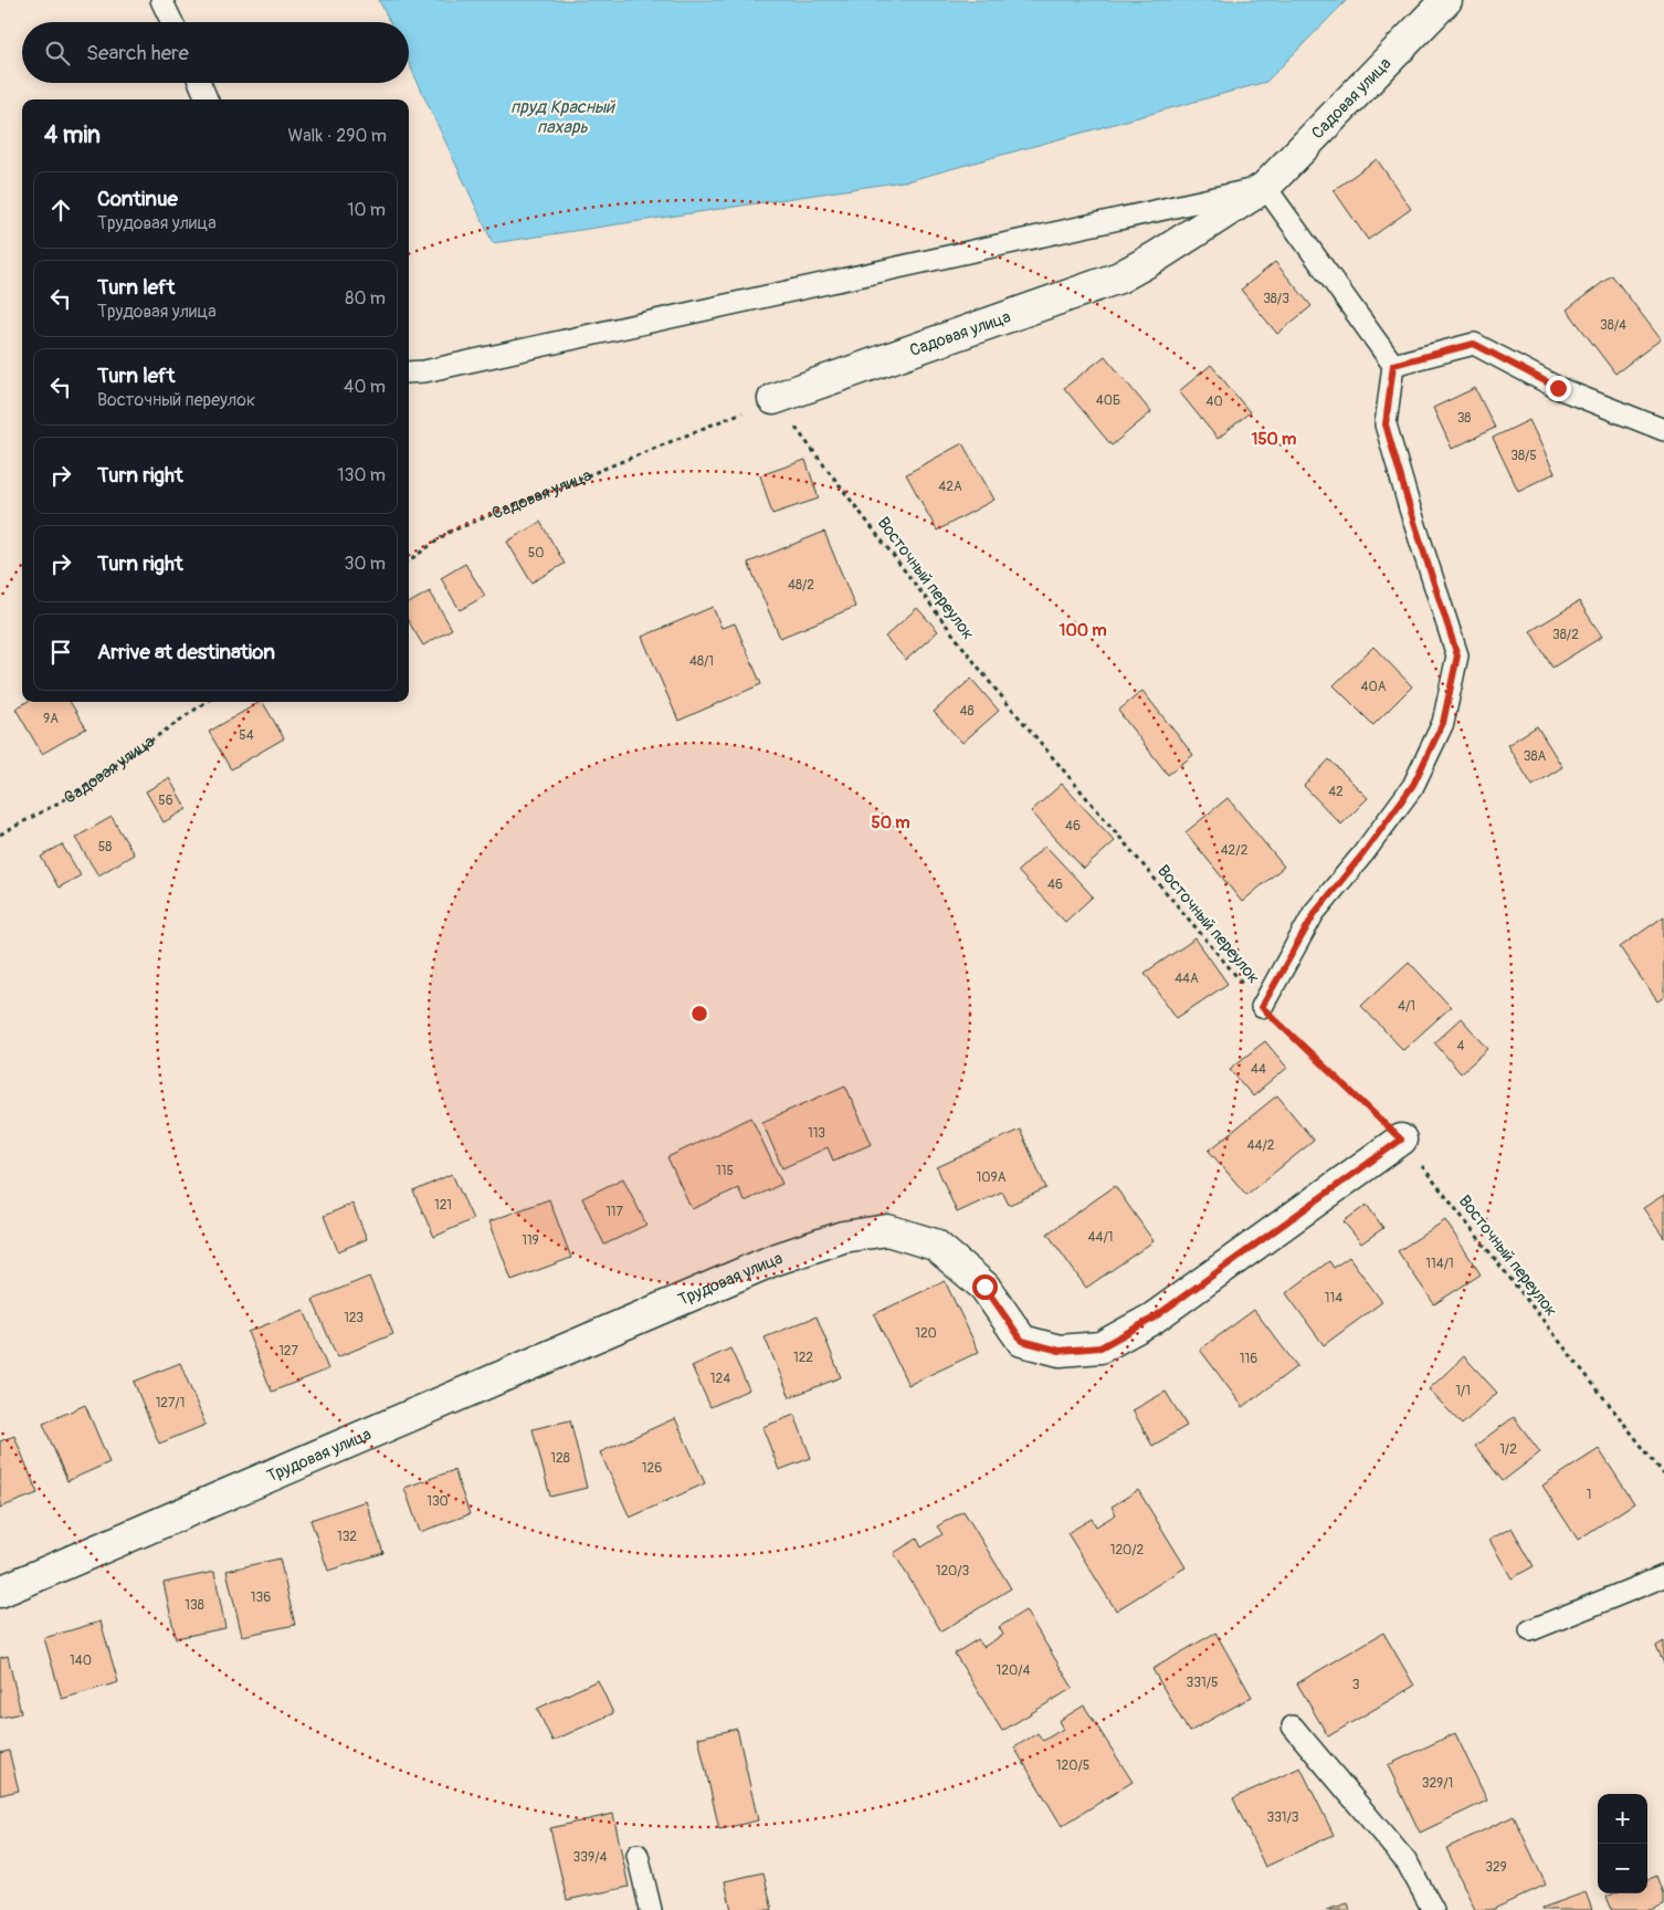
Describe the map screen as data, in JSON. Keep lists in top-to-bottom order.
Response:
{
  "streets": {
    "street": ["Садовая улица", "Трудовая улица"],
    "path": ["Восточный переулок"]
  },
  "crossings": [
    ["Садовая улица", "Восточный переулок"],
    ["Восточный переулок", "Трудовая улица"]
  ],
  "water": ["пруд Красный пахарь"],
  "house_numbers": [
    "38/3",
    "38/4",
    "40Б",
    "40",
    "38",
    "38/5",
    "42А",
    "50",
    "48/2",
    "38/2",
    "48/1",
    "40А",
    "48",
    "9А",
    "54",
    "38А",
    "42",
    "56",
    "46",
    "58",
    "42/2",
    "46",
    "44А",
    "4/1",
    "4",
    "44",
    "113",
    "44/2",
    "115",
    "109А",
    "121",
    "117",
    "44/1",
    "119",
    "114/1",
    "114",
    "123",
    "120",
    "127",
    "122",
    "116",
    "124",
    "1/1",
    "127/1",
    "1/2",
    "128",
    "126",
    "1",
    "130",
    "132",
    "120/2",
    "120/3",
    "136",
    "138",
    "140",
    "120/4",
    "331/5",
    "3",
    "120/5",
    "329/1",
    "331/3",
    "339/4",
    "329"
  ],
  "page": {
    "search": "Search here",
    "heading": ["4 min", "Walk · 290 m"],
    "list": [
      ["Continue", "Трудовая улица", "10 m"],
      ["Turn left", "Трудовая улица", "80 m"],
      ["Turn left", "Восточный переулок", "40 m"],
      ["Turn right", "130 m"],
      ["Turn right", "30 m"],
      "Arrive at destination"
    ],
    "map_buttons": ["+", "−"]
  },
  "rings": ["150 m", "100 m", "50 m"]
}
